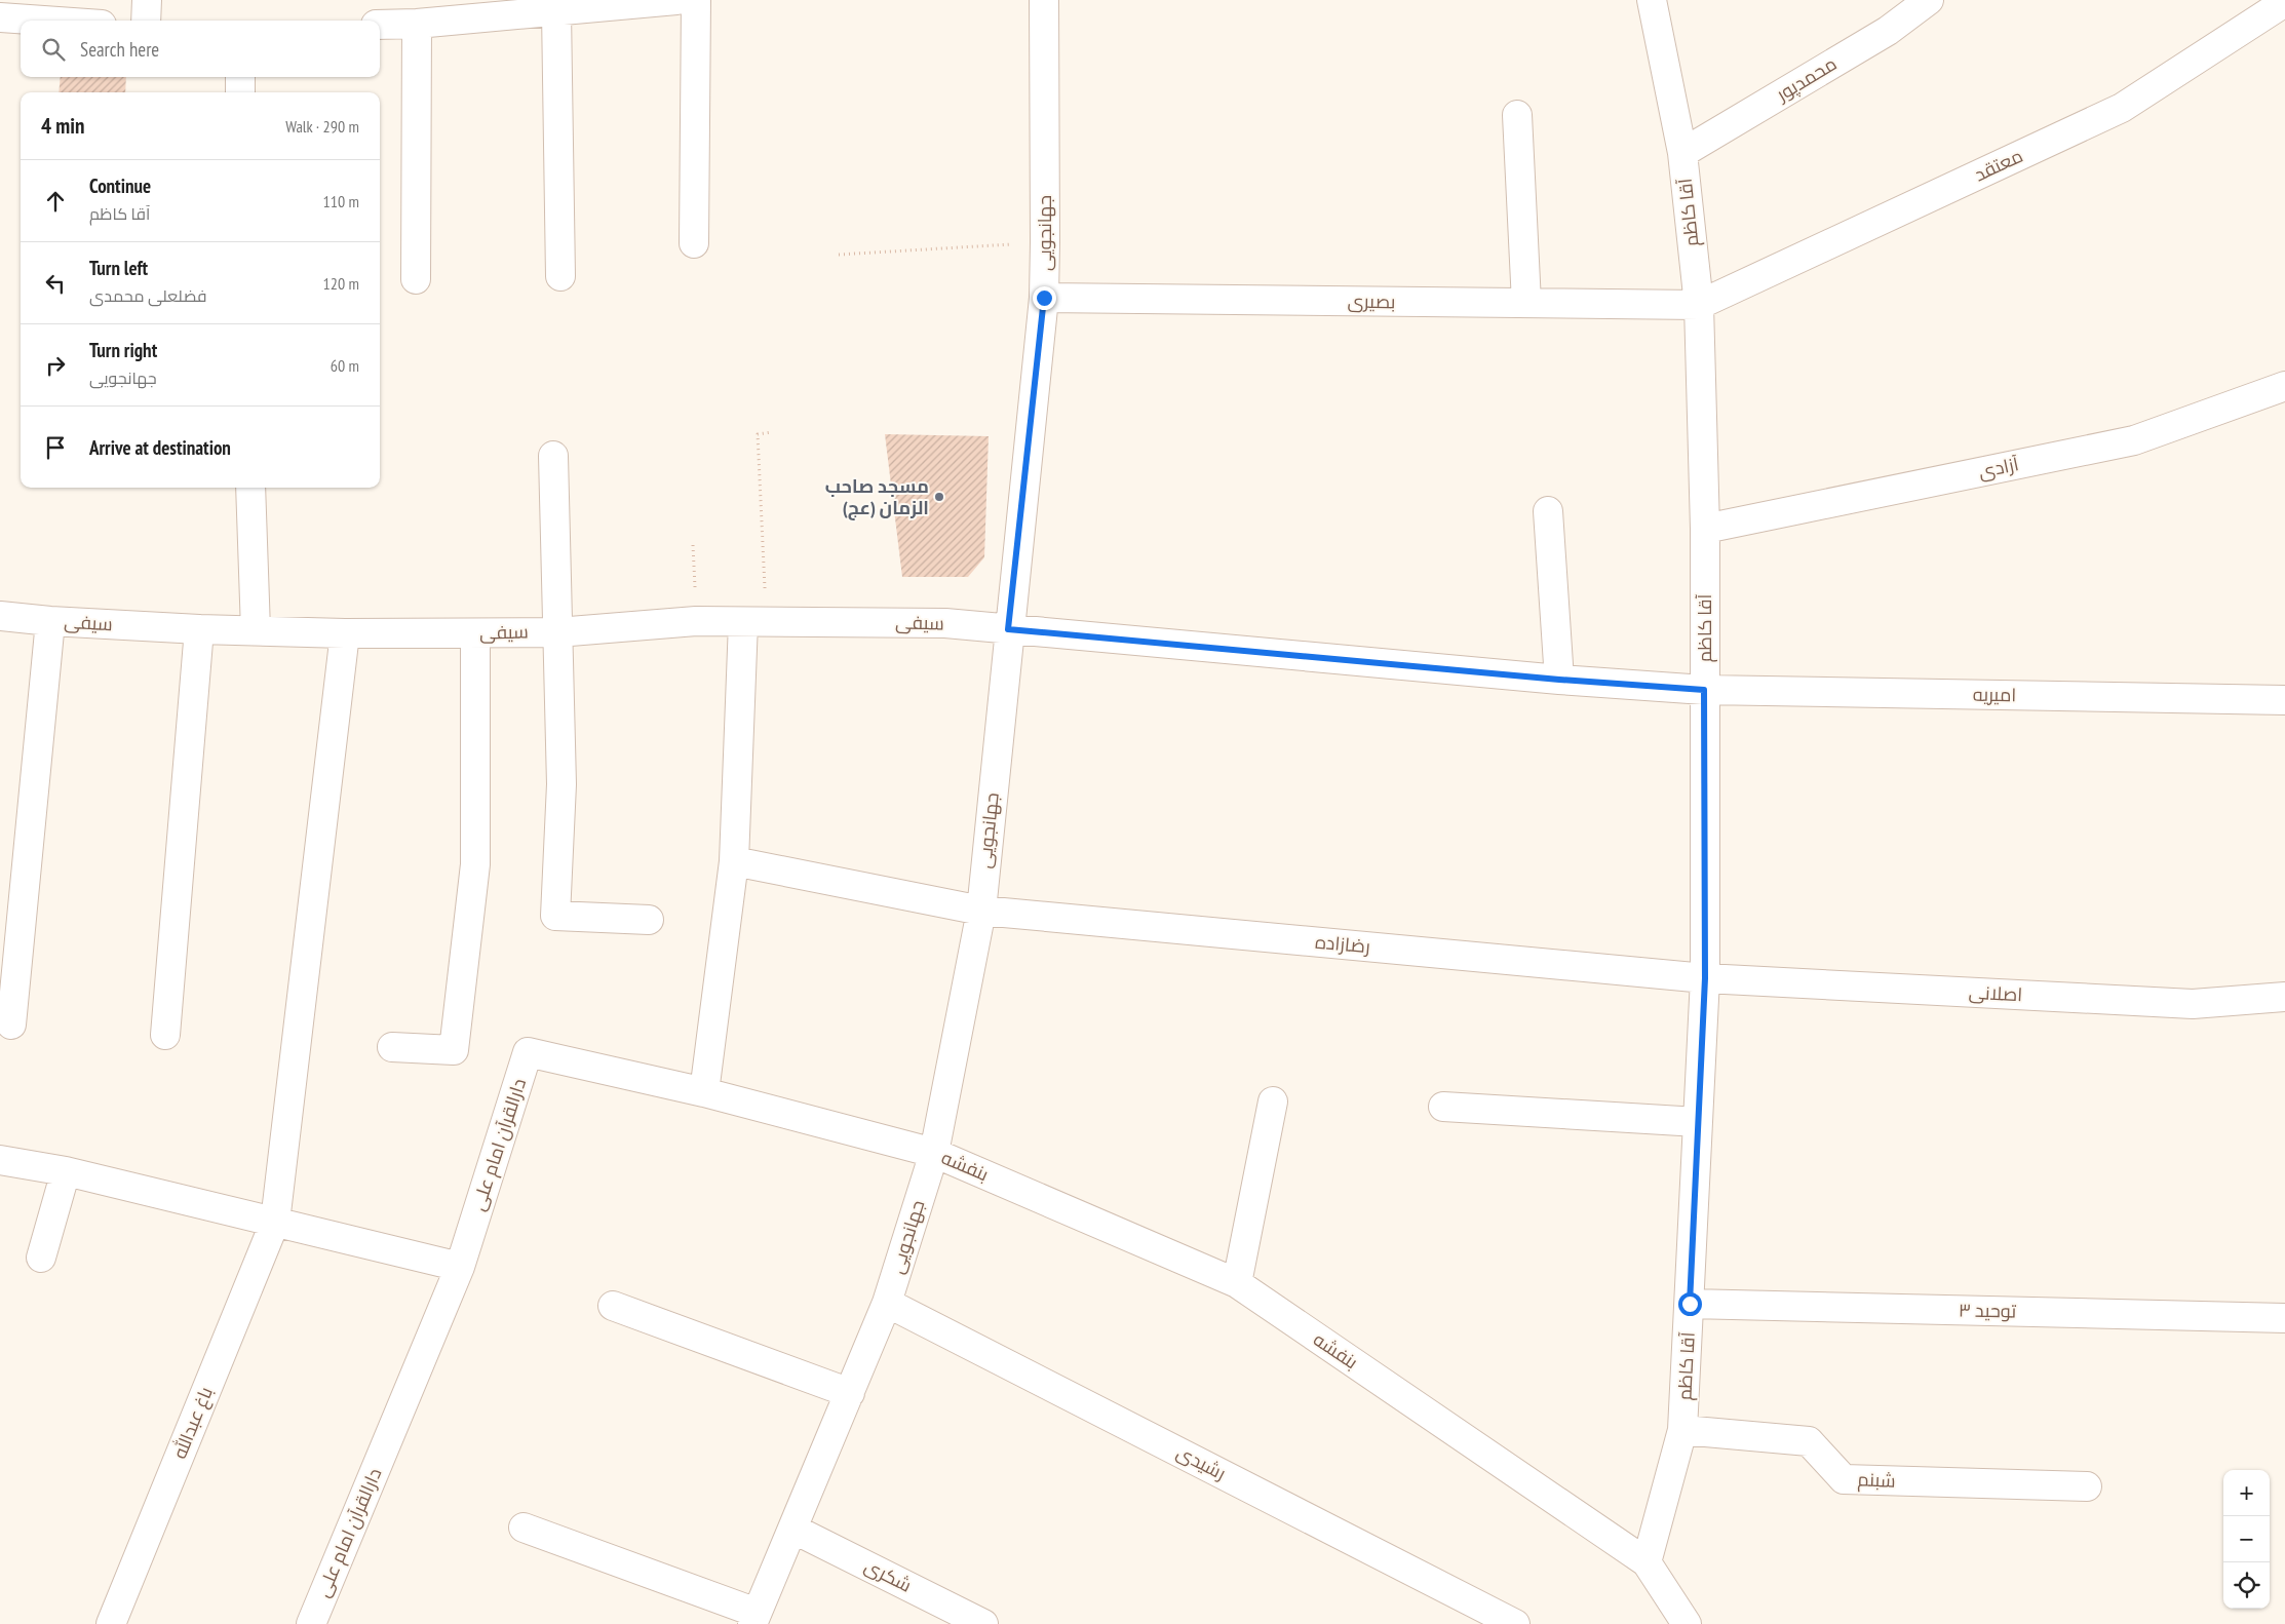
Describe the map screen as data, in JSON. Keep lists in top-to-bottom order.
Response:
{
  "streets": {
    "street": [
      "محمدپور",
      "معتقد",
      "آقا کاظم",
      "جهانجویی",
      "بصیری",
      "آزادی",
      "سیفی",
      "امیریه",
      "رضازاده",
      "اصلانی",
      "دارالقرآن امام علی",
      "بنفشه",
      "توحید ۳",
      "باغ عبدالله",
      "رشیدی",
      "شبنم",
      "شکری"
    ]
  },
  "crossings": [
    ["محمدپور", "آقا کاظم"],
    ["معتقد", "آقا کاظم"],
    ["معتقد", "بصیری"],
    ["آقا کاظم", "بصیری"],
    ["آقا کاظم", "آزادی"],
    ["آقا کاظم", "امیریه"],
    ["آقا کاظم", "رضازاده"],
    ["آقا کاظم", "اصلانی"],
    ["آقا کاظم", "بنفشه"],
    ["آقا کاظم", "توحید ۳"],
    ["آقا کاظم", "شبنم"],
    ["جهانجویی", "بصیری"],
    ["جهانجویی", "سیفی"],
    ["جهانجویی", "رضازاده"],
    ["جهانجویی", "دارالقرآن امام علی"],
    ["جهانجویی", "بنفشه"],
    ["جهانجویی", "رشیدی"],
    ["جهانجویی", "شکری"],
    ["سیفی", "امیریه"],
    ["سیفی", "باغ عبدالله"],
    ["رضازاده", "اصلانی"],
    ["دارالقرآن امام علی", "بنفشه"]
  ],
  "places": ["مسجد صاحب الزمان (عج)"],
  "page": {
    "search": "Search here",
    "heading": ["4 min", "Walk · 290 m"],
    "list": [
      ["Continue", "آقا کاظم", "110 m"],
      ["Turn left", "فضلعلی محمدی", "120 m"],
      ["Turn right", "جهانجویی", "60 m"],
      "Arrive at destination"
    ],
    "map_buttons": ["+", "−"]
  }
}
